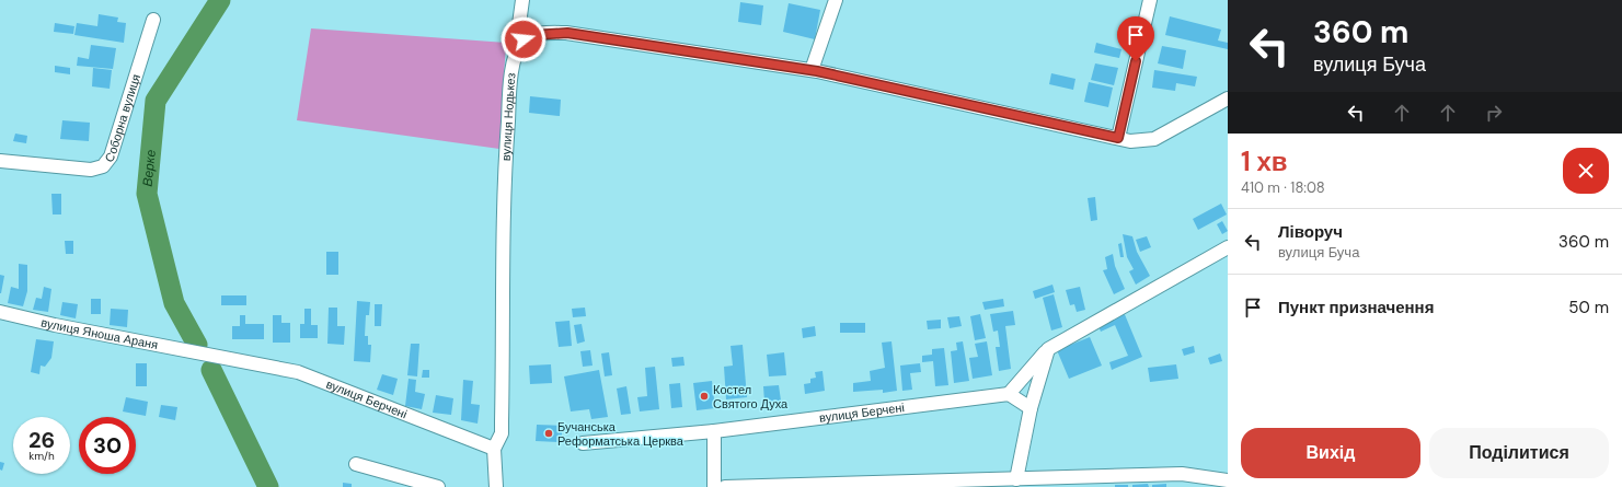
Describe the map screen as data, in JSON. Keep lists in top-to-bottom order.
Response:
{
  "streets": {
    "street": [
      "Соборна вулиця",
      "вулиця Нодькез",
      "вулиця Яноша Араня",
      "вулиця Берчені"
    ]
  },
  "crossings": [
    ["вулиця Нодькез", "вулиця Берчені"],
    ["вулиця Яноша Араня", "вулиця Берчені"]
  ],
  "water": ["Верке"],
  "places": ["Костел Святого Духа", "Бучанська Реформатська Церква"],
  "page": {
    "turn": ["360 m", "вулиця Буча"],
    "heading": ["1 хв", "410 m · 18:08"],
    "list": [
      {
        "name": "Ліворуч",
        "note": "вулиця Буча",
        "value": "360 m"
      },
      {
        "name": "Пункт призначення",
        "value": "50 m"
      }
    ],
    "speed": "26 km/h",
    "limit": "30",
    "buttons": ["Вихід", "Поділитися"]
  }
}
